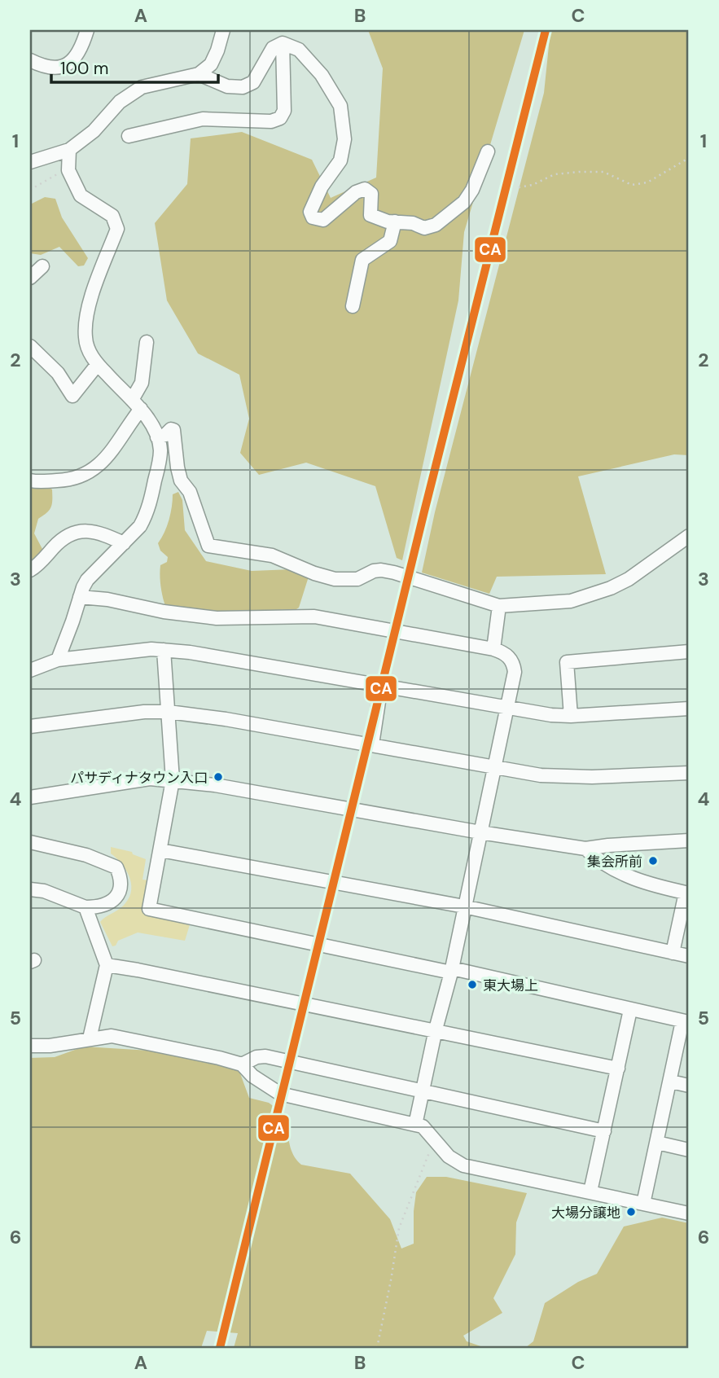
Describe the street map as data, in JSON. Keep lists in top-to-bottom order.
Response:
{
  "places": [
    "パサディナタウン入口",
    "集会所前",
    "東大場上",
    "大場分譲地"
  ],
  "lines": ["transit line CA"],
  "scale_bar": "100 m",
  "grid": {
    "columns": ["A", "B", "C"],
    "rows": [
      "1",
      "2",
      "3",
      "4",
      "5",
      "6"
    ]
  }
}
